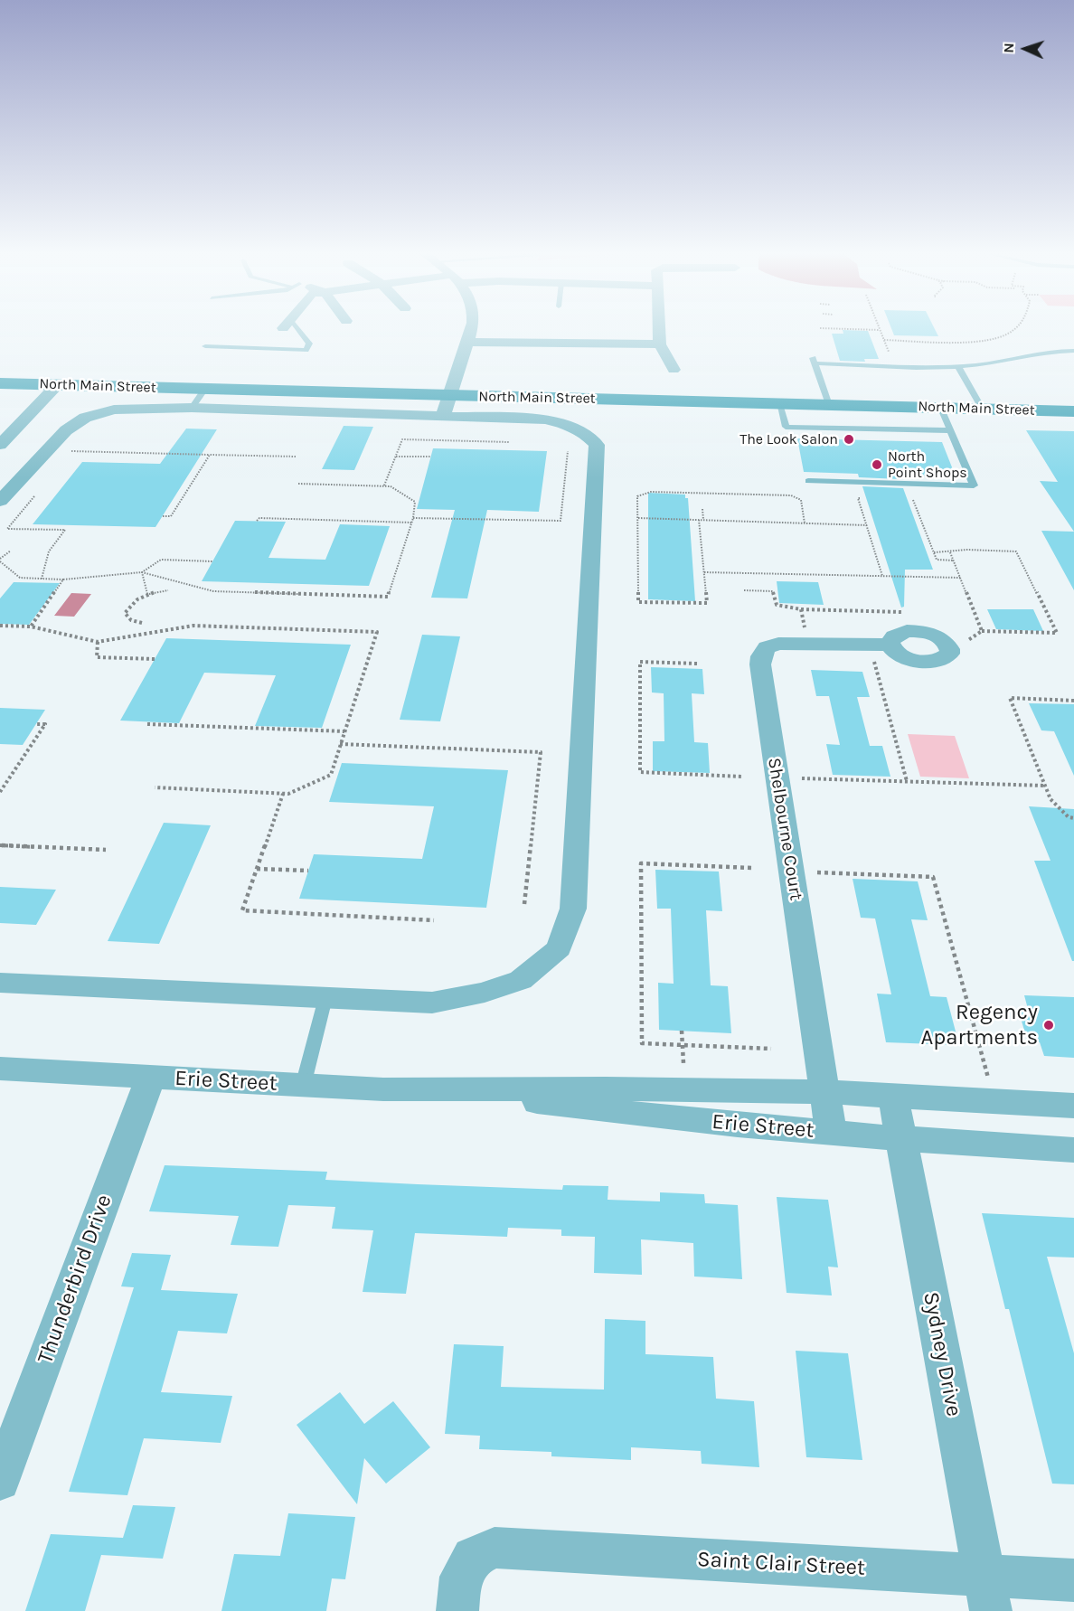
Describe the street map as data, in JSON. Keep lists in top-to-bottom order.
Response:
{
  "streets": {
    "main road": ["North Main Street"],
    "street": [
      "Shelbourne Court",
      "Erie Street",
      "Thunderbird Drive",
      "Sydney Drive",
      "Saint Clair Street"
    ]
  },
  "crossings": [
    ["Shelbourne Court", "Erie Street"],
    ["Erie Street", "Thunderbird Drive"],
    ["Erie Street", "Sydney Drive"],
    ["Sydney Drive", "Saint Clair Street"]
  ],
  "places": ["The Look Salon", "North Point Shops", "Regency Apartments"],
  "north": "left"
}
